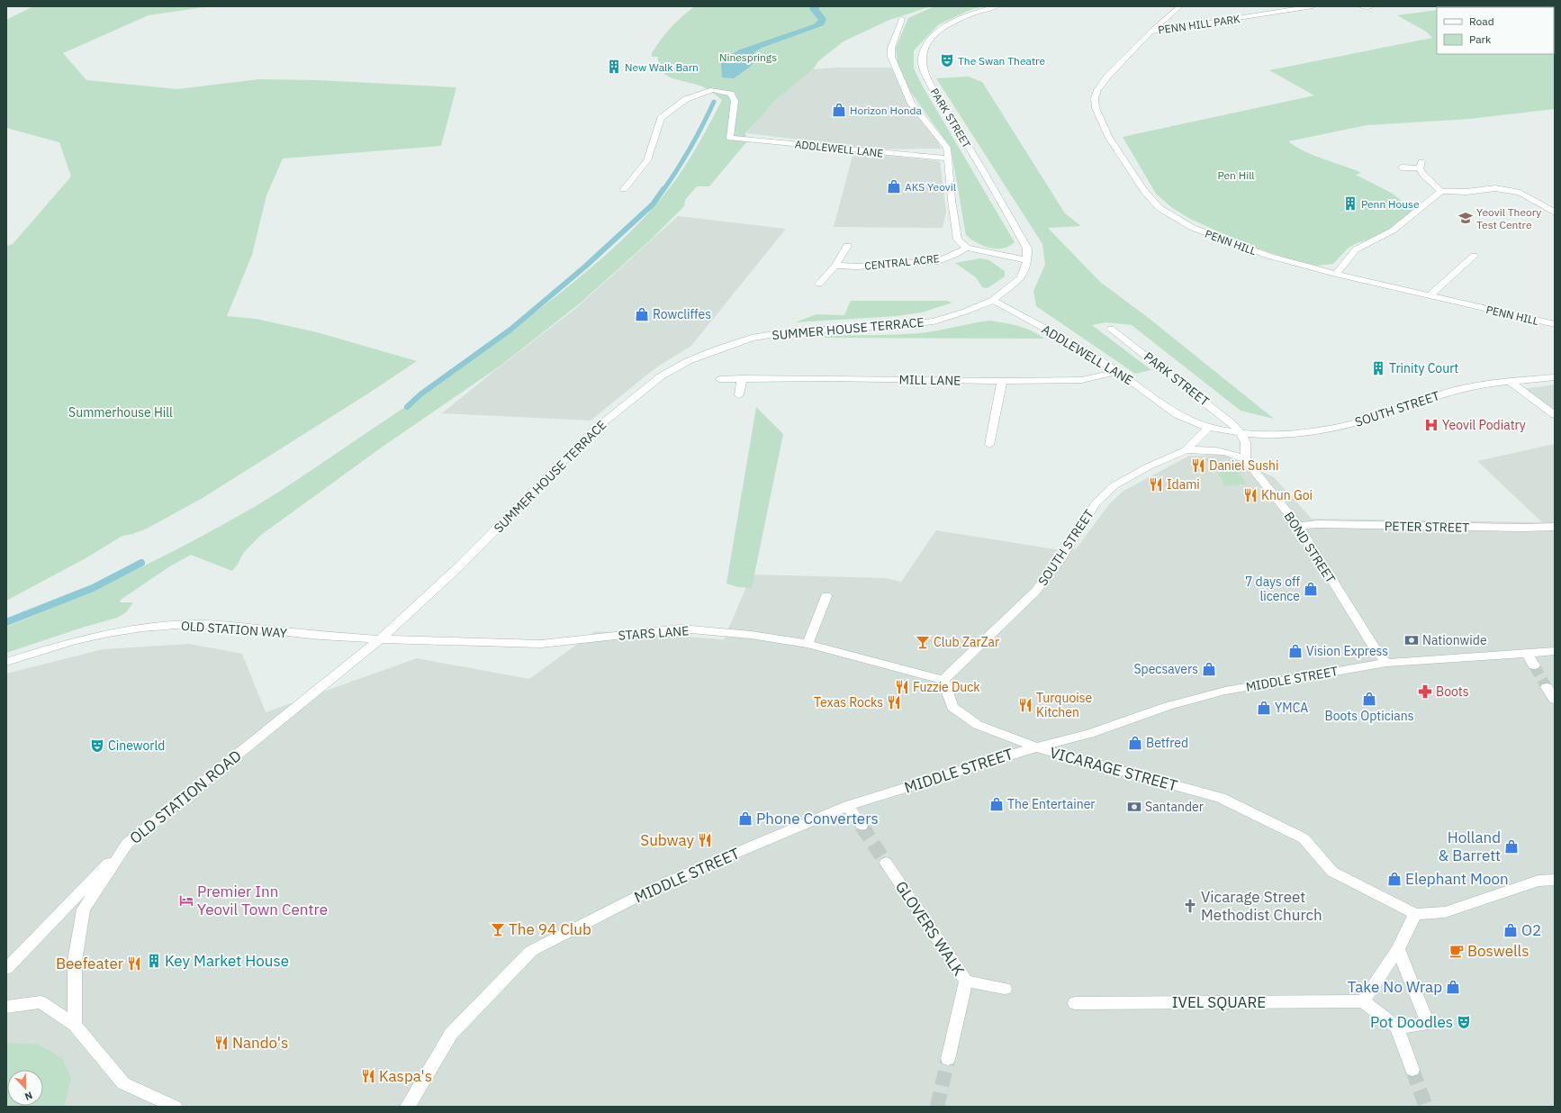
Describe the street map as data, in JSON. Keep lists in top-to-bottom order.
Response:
{
  "streets": {
    "street": [
      "PENN HILL PARK",
      "PARK STREET",
      "ADDLEWELL LANE",
      "PENN HILL",
      "CENTRAL ACRE",
      "SUMMER HOUSE TERRACE",
      "MILL LANE",
      "SOUTH STREET",
      "PETER STREET",
      "BOND STREET",
      "OLD STATION WAY",
      "STARS LANE",
      "MIDDLE STREET",
      "VICARAGE STREET",
      "OLD STATION ROAD",
      "GLOVERS WALK",
      "IVEL SQUARE"
    ]
  },
  "crossings": [
    ["PENN HILL PARK", "PENN HILL"],
    ["PARK STREET", "ADDLEWELL LANE"],
    ["PARK STREET", "SUMMER HOUSE TERRACE"],
    ["PARK STREET", "SOUTH STREET"],
    ["ADDLEWELL LANE", "SUMMER HOUSE TERRACE"],
    ["ADDLEWELL LANE", "MILL LANE"],
    ["ADDLEWELL LANE", "SOUTH STREET"],
    ["SUMMER HOUSE TERRACE", "OLD STATION WAY"],
    ["SUMMER HOUSE TERRACE", "STARS LANE"],
    ["SUMMER HOUSE TERRACE", "OLD STATION ROAD"],
    ["SOUTH STREET", "BOND STREET"],
    ["SOUTH STREET", "STARS LANE"],
    ["SOUTH STREET", "MIDDLE STREET"],
    ["PETER STREET", "BOND STREET"],
    ["BOND STREET", "MIDDLE STREET"],
    ["OLD STATION WAY", "STARS LANE"],
    ["OLD STATION WAY", "OLD STATION ROAD"],
    ["STARS LANE", "MIDDLE STREET"],
    ["STARS LANE", "OLD STATION ROAD"],
    ["MIDDLE STREET", "VICARAGE STREET"]
  ],
  "parks": ["Ninesprings", "Pen Hill", "Summerhouse Hill"],
  "places": {
    "theatre": ["The Swan Theatre", "Cineworld", "Pot Doodles"],
    "building": [
      "New Walk Barn",
      "Penn House",
      "Trinity Court",
      "Key Market House"
    ],
    "shop": [
      "Horizon Honda",
      "AKS Yeovil",
      "Rowcliffes",
      "7 days off licence",
      "Vision Express",
      "Specsavers",
      "Boots Opticians",
      "YMCA",
      "Betfred",
      "The Entertainer",
      "Phone Converters",
      "Holland & Barrett",
      "Elephant Moon",
      "O2",
      "Take No Wrap"
    ],
    "school or university": ["Yeovil Theory Test Centre"],
    "hospital": ["Yeovil Podiatry"],
    "restaurant": [
      "Daniel Sushi",
      "Idami",
      "Khun Goi",
      "Fuzzie Duck",
      "Texas Rocks",
      "Turquoise Kitchen",
      "Subway",
      "Beefeater",
      "Nando's",
      "Kaspa's"
    ],
    "bank": ["Nationwide", "Santander"],
    "bar": ["Club ZarZar", "The 94 Club"],
    "pharmacy": ["Boots"],
    "hotel": ["Premier Inn Yeovil Town Centre"],
    "church": ["Vicarage Street Methodist Church"],
    "cafe": ["Boswells"]
  },
  "legend": ["Road", "Park"],
  "north": "bottom"
}
